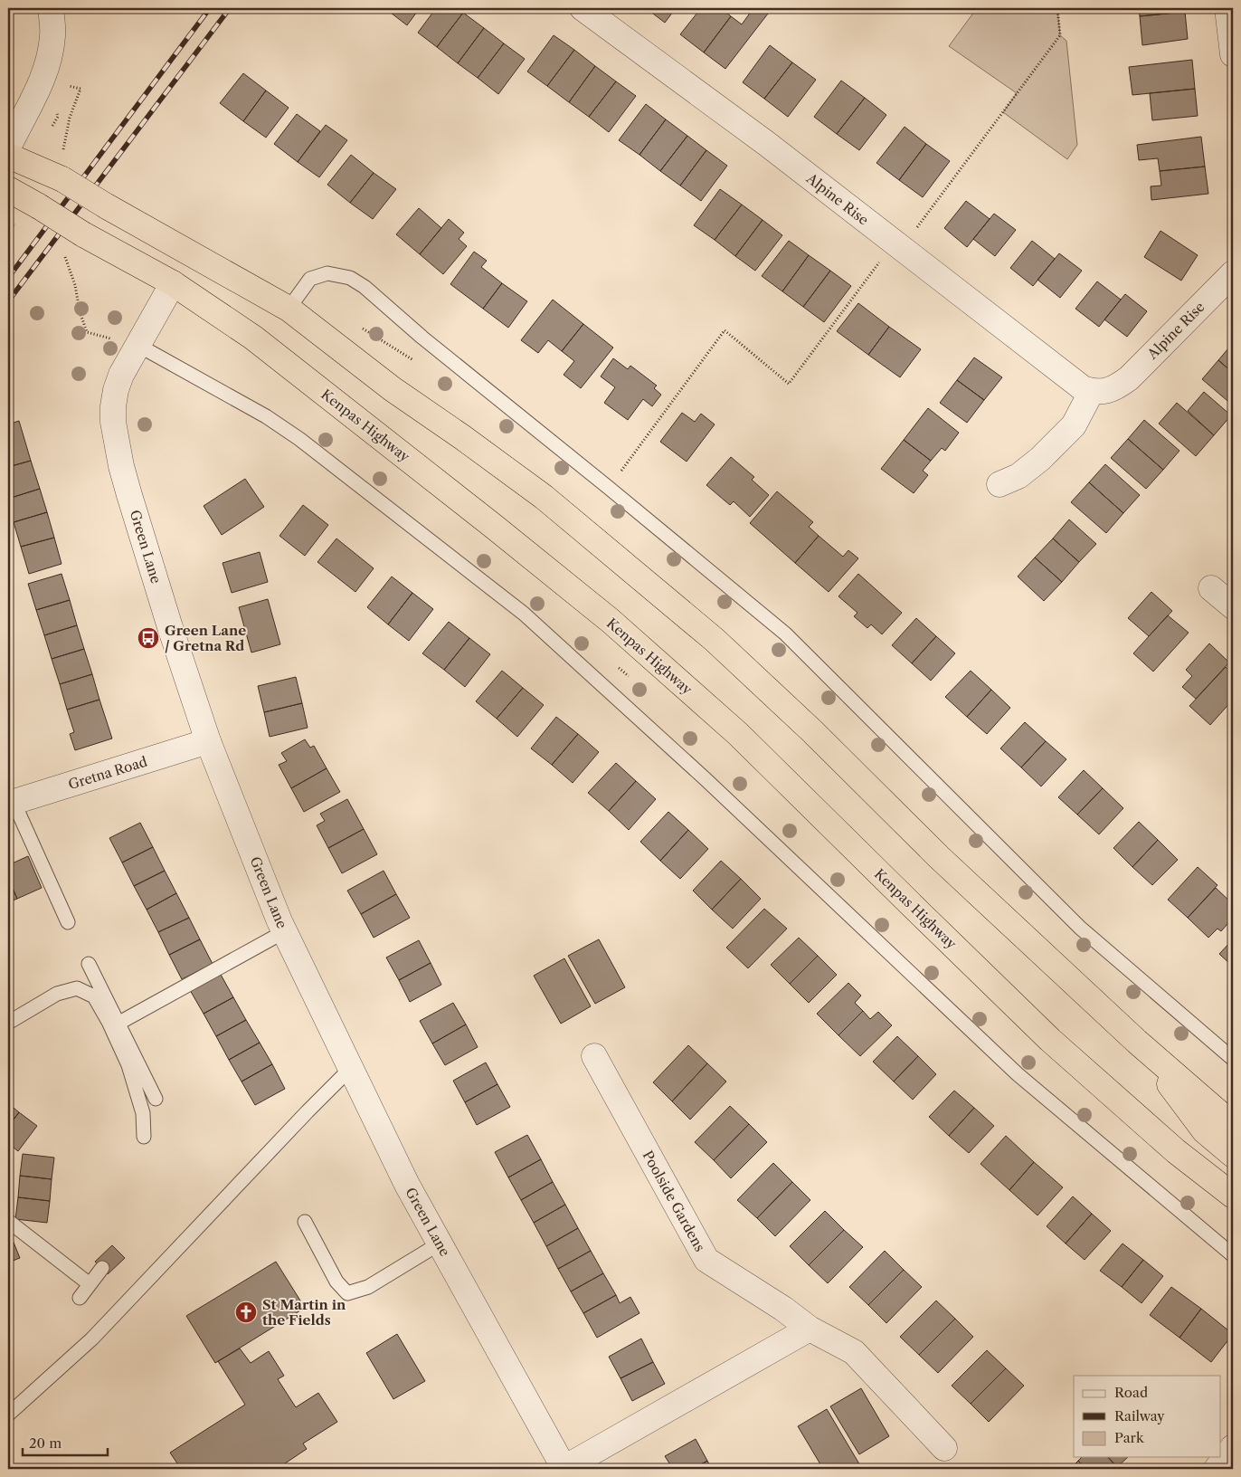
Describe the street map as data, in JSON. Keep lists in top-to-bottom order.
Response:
{
  "streets": {
    "highway": ["Kenpas Highway"],
    "street": [
      "Alpine Rise",
      "Green Lane",
      "Gretna Road",
      "Poolside Gardens"
    ]
  },
  "crossings": [
    ["Kenpas Highway", "Green Lane"],
    ["Green Lane", "Gretna Road"]
  ],
  "places": {
    "bus stop": ["Green Lane / Gretna Rd"],
    "church": ["St Martin in the Fields"]
  },
  "legend": ["Road", "Railway", "Park"],
  "scale_bar": "20 m"
}
